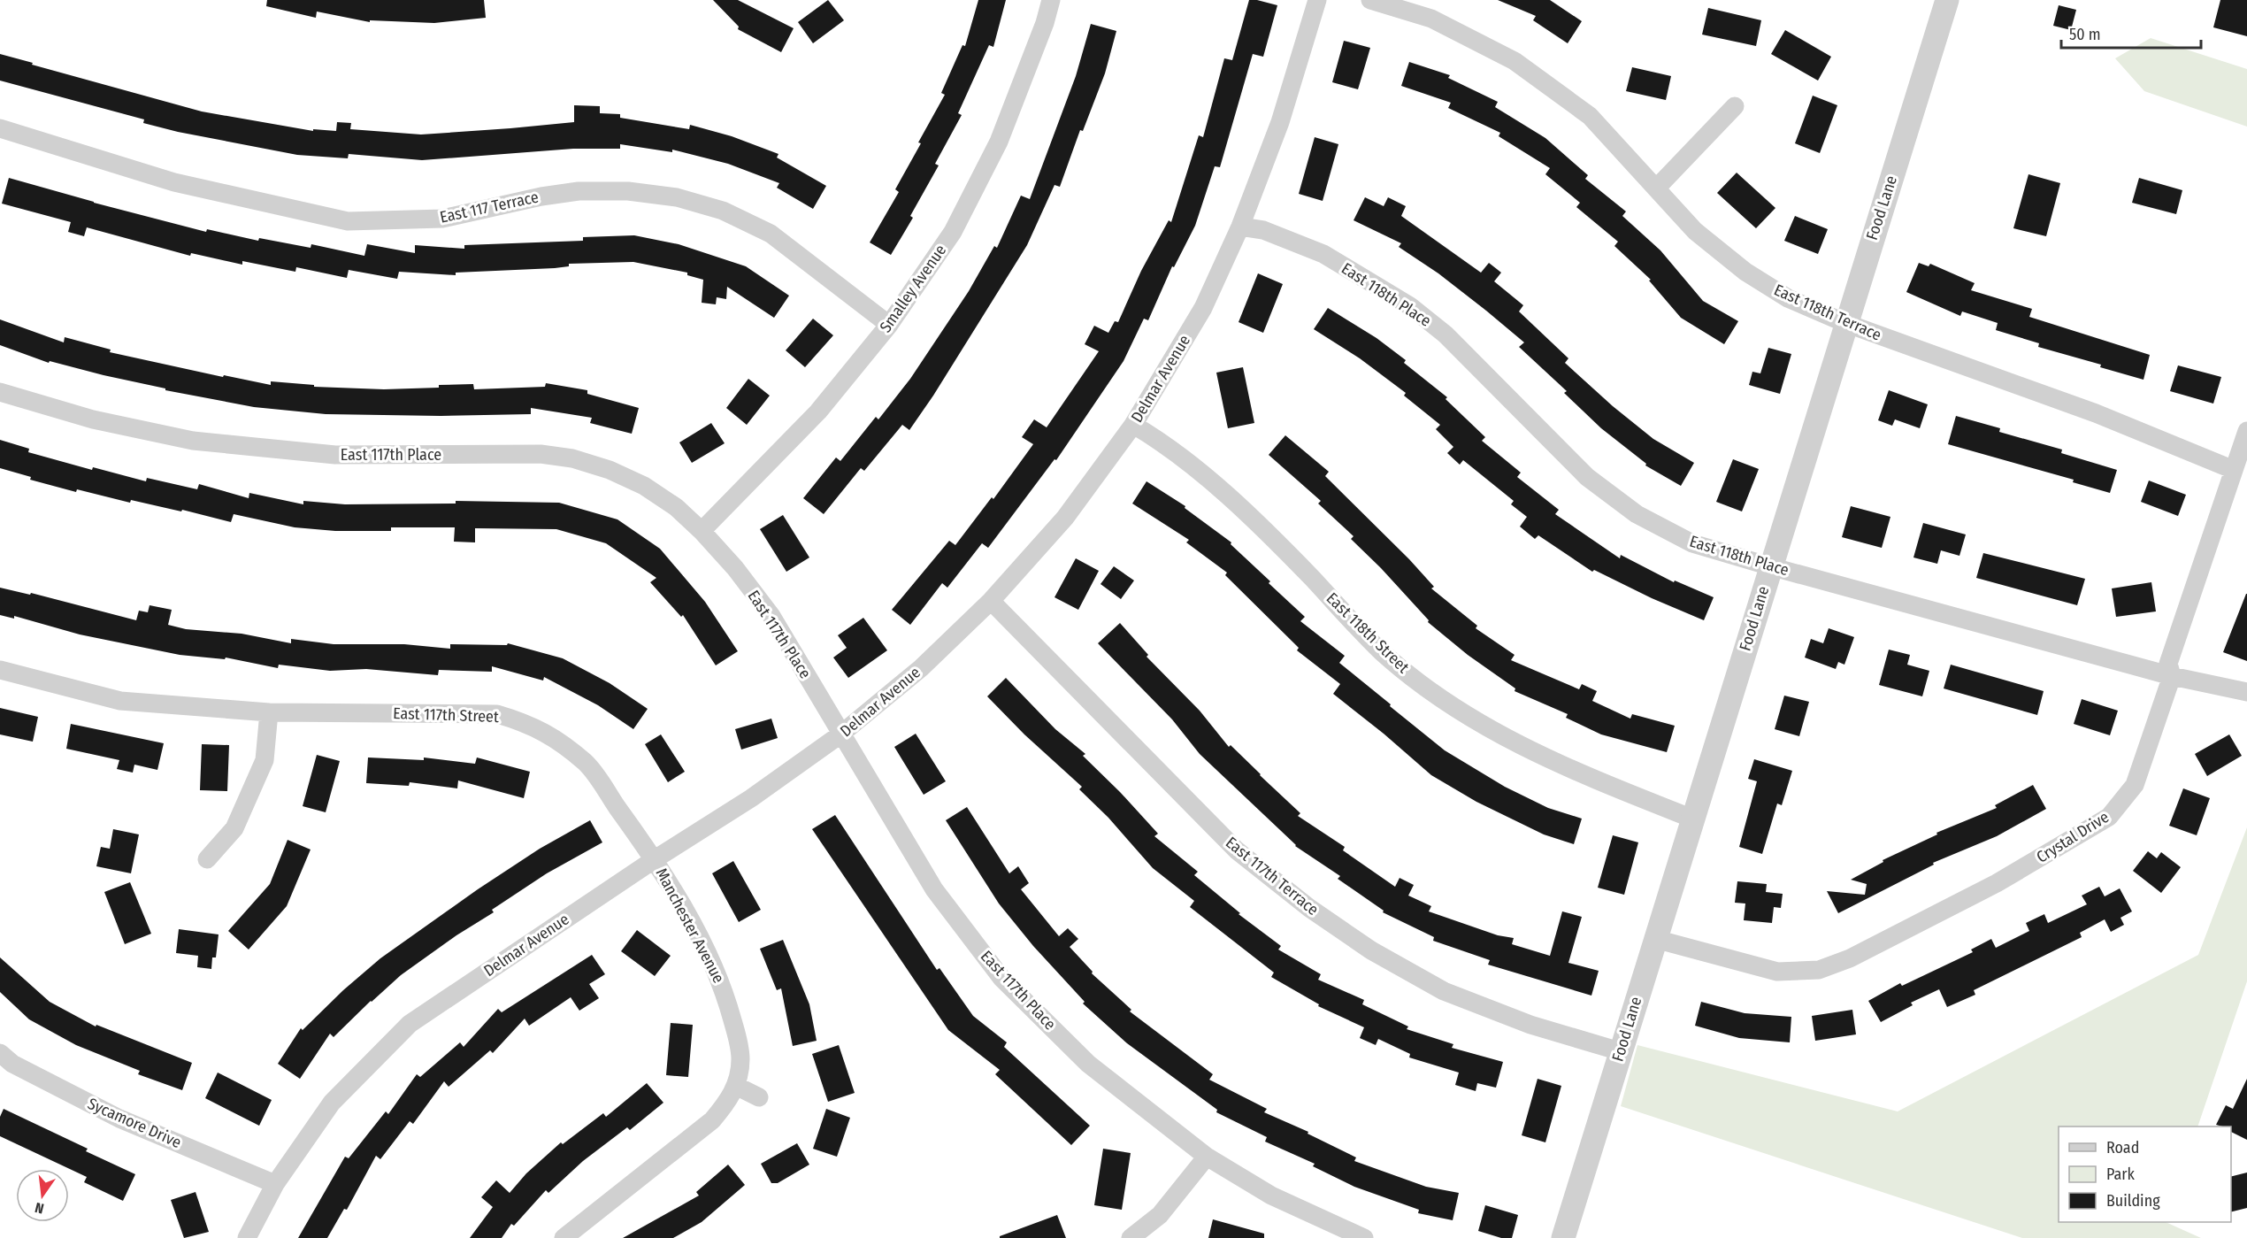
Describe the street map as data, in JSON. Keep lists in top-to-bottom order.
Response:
{
  "streets": {
    "street": [
      "East 117 Terrace",
      "Food Lane",
      "Smalley Avenue",
      "East 118th Place",
      "East 118th Terrace",
      "Delmar Avenue",
      "East 117th Place",
      "East 118th Street",
      "East 117th Street",
      "Crystal Drive",
      "East 117th Terrace",
      "Manchester Avenue",
      "Sycamore Drive"
    ]
  },
  "crossings": [
    ["East 117 Terrace", "Smalley Avenue"],
    ["Food Lane", "East 118th Place"],
    ["Food Lane", "East 118th Terrace"],
    ["Food Lane", "East 118th Street"],
    ["Food Lane", "Crystal Drive"],
    ["Food Lane", "East 117th Terrace"],
    ["Smalley Avenue", "East 117th Place"],
    ["East 118th Place", "Delmar Avenue"],
    ["East 118th Place", "Crystal Drive"],
    ["East 118th Terrace", "Crystal Drive"],
    ["Delmar Avenue", "East 117th Place"],
    ["Delmar Avenue", "East 118th Street"],
    ["Delmar Avenue", "East 117th Street"],
    ["Delmar Avenue", "East 117th Terrace"],
    ["Delmar Avenue", "Manchester Avenue"],
    ["Delmar Avenue", "Sycamore Drive"],
    ["East 117th Street", "Manchester Avenue"]
  ],
  "legend": ["Road", "Park", "Building"],
  "scale_bar": "50 m",
  "north": "bottom"
}
